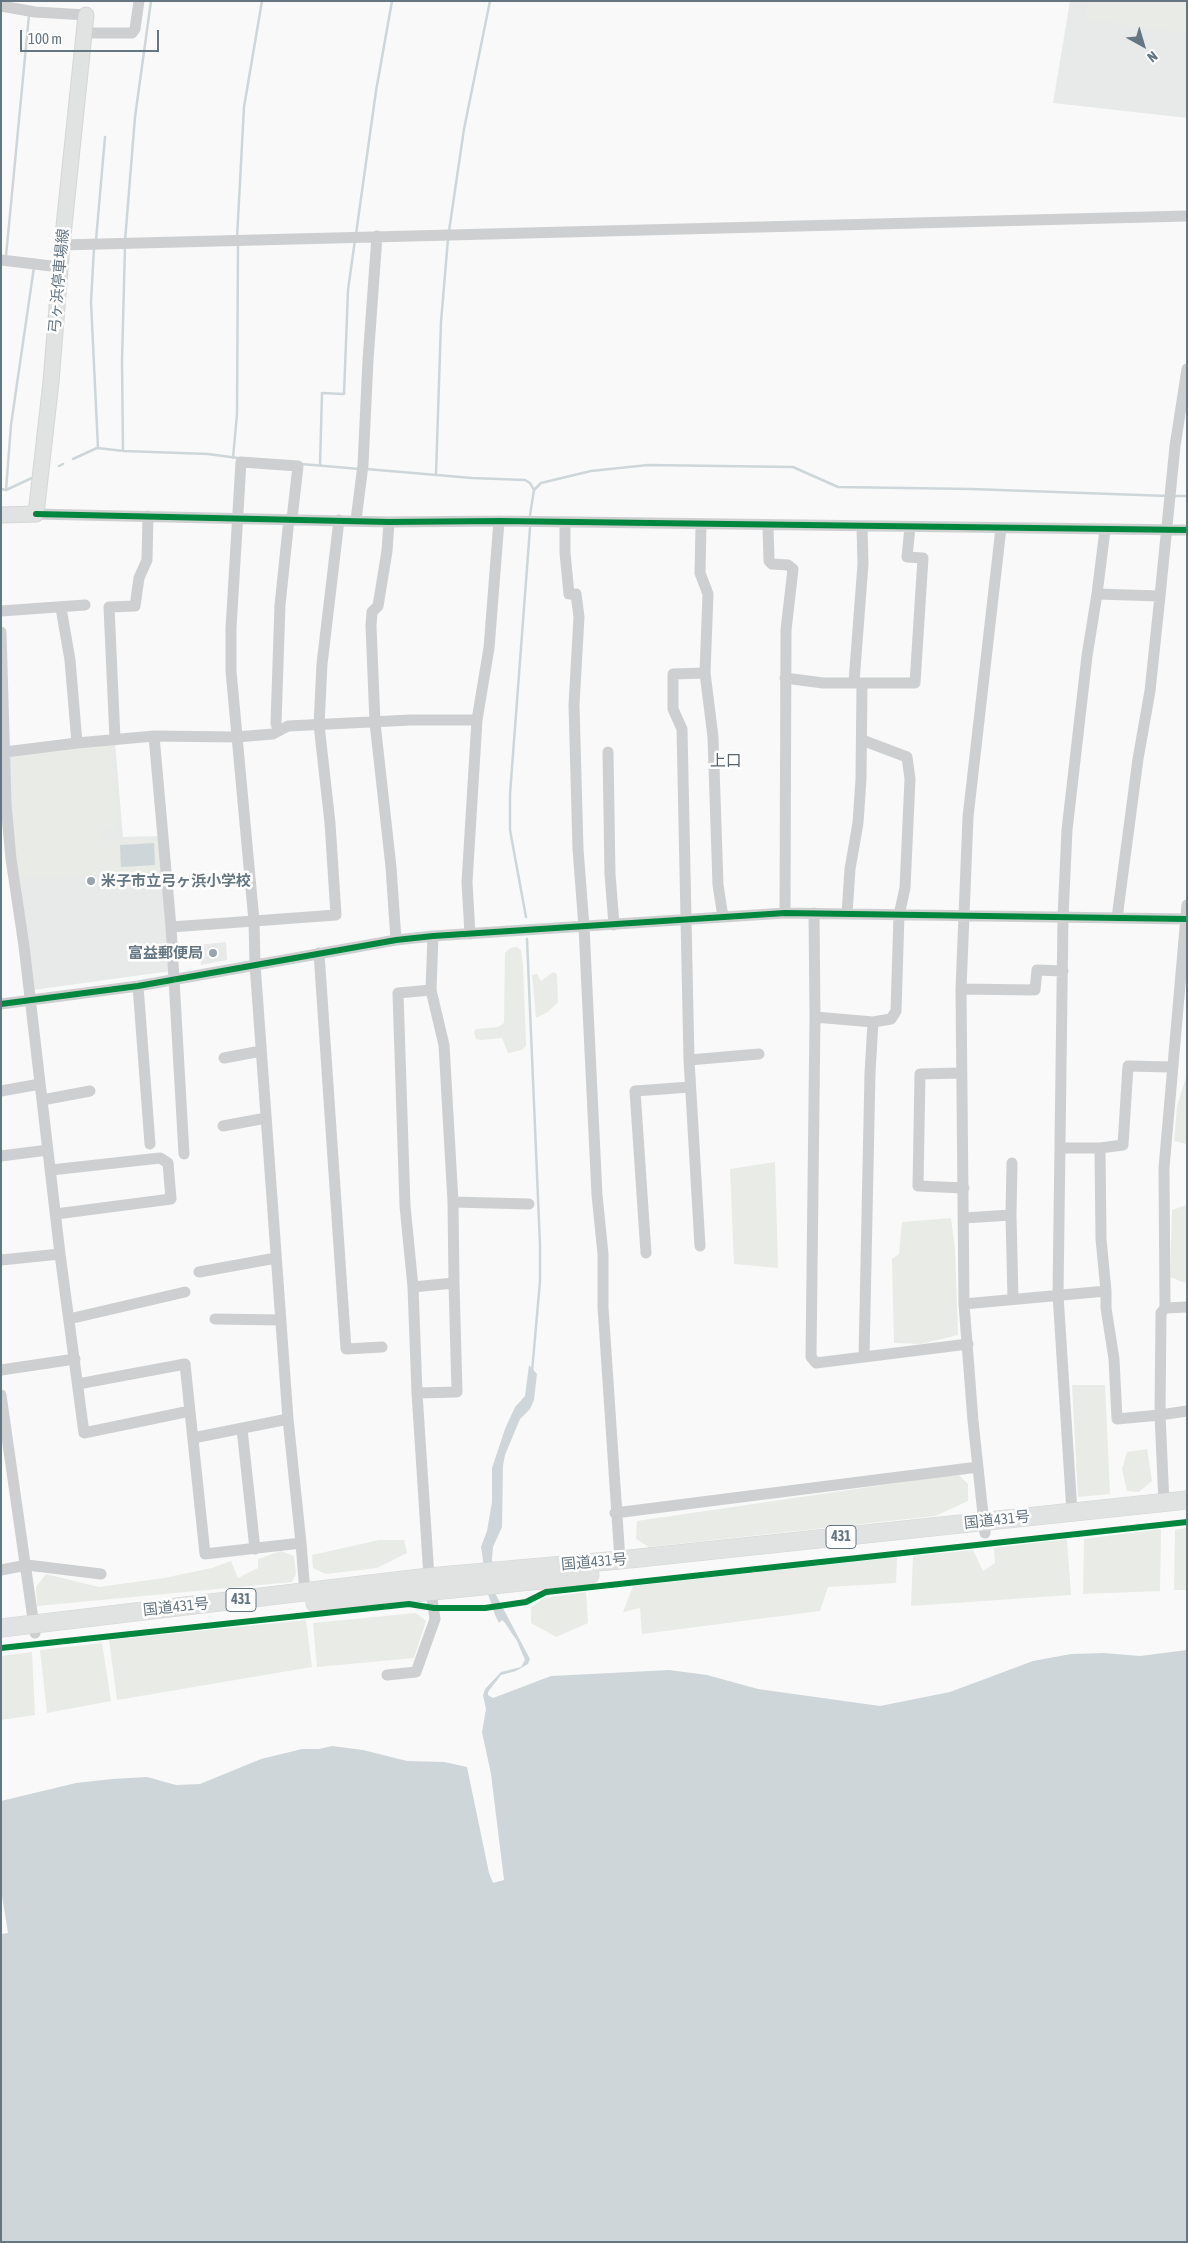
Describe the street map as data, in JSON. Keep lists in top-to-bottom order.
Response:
{
  "streets": {
    "highway": ["国道431号", "431"],
    "main road": ["弓ヶ浜停車場線"]
  },
  "districts": ["上口"],
  "places": ["米子市立弓ヶ浜小学校", "富益郵便局"],
  "scale_bar": "100 m",
  "north": "bottom right"
}
